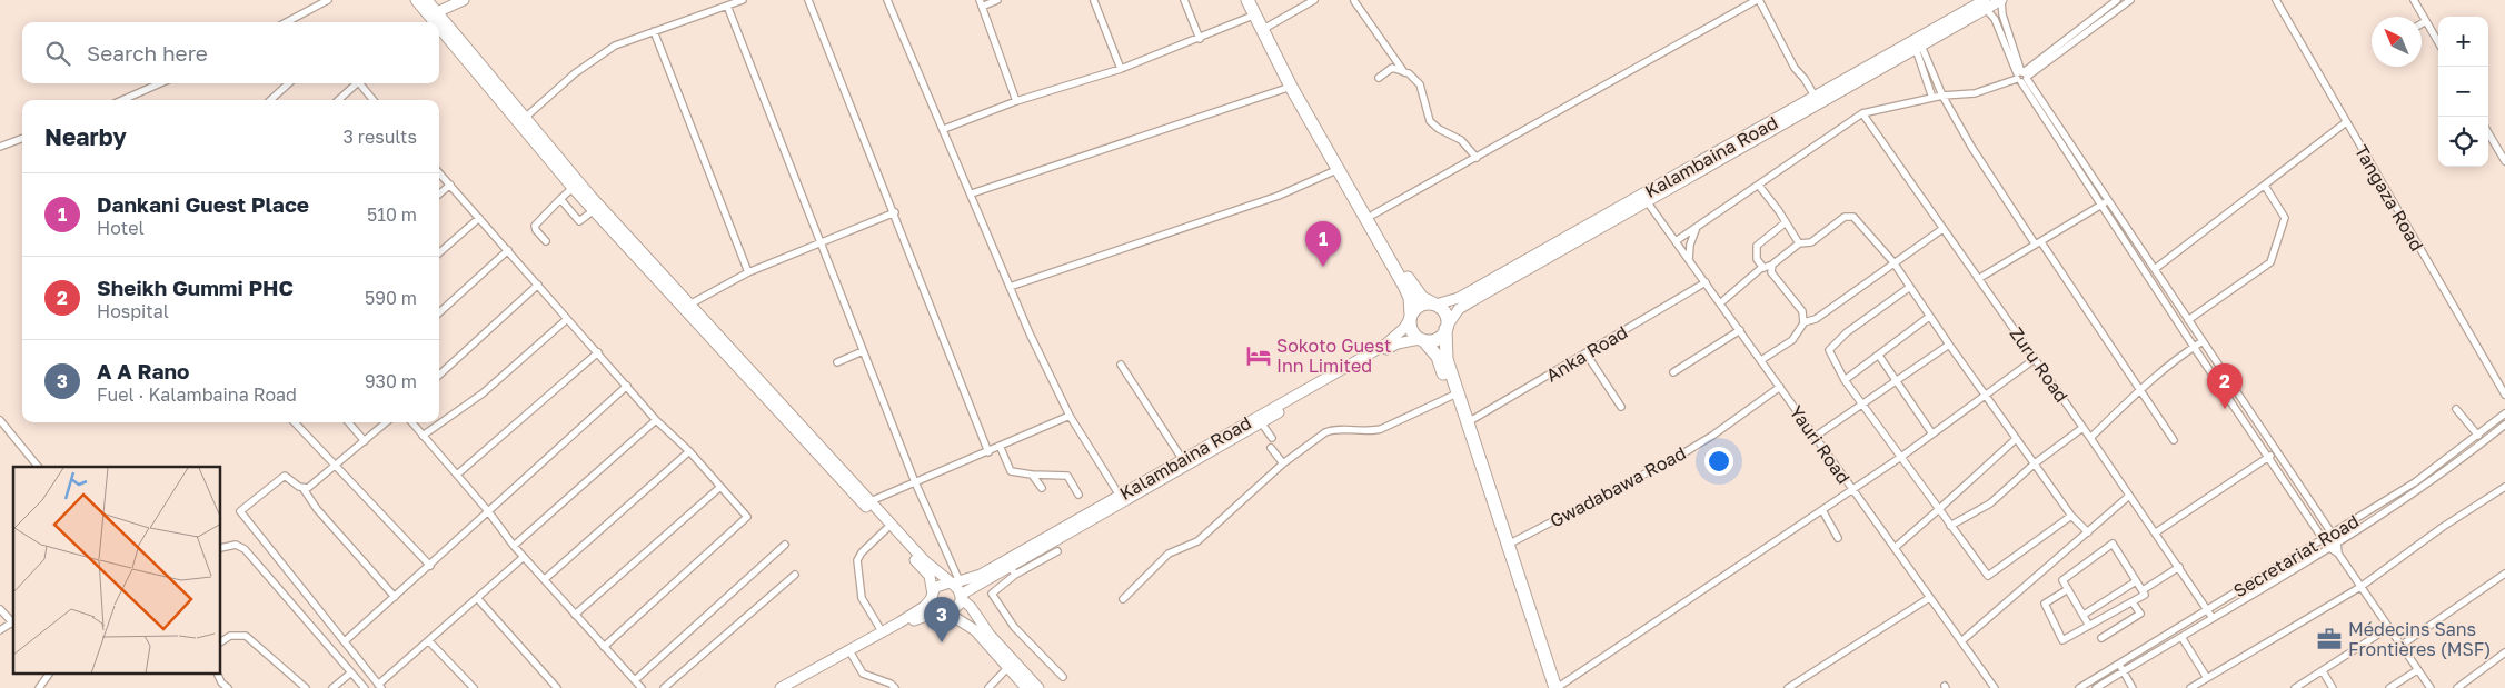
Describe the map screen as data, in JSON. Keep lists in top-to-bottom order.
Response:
{
  "streets": {
    "main road": ["Kalambaina Road"],
    "street": [
      "Tangaza Road",
      "Anka Road",
      "Zuru Road",
      "Yauri Road",
      "Gwadabawa Road",
      "Secretariat Road"
    ]
  },
  "crossings": [
    ["Anka Road", "Yauri Road"],
    ["Zuru Road", "Secretariat Road"],
    ["Yauri Road", "Gwadabawa Road"]
  ],
  "places": {
    "hotel": ["Sokoto Guest Inn Limited"],
    "office": ["Médecins Sans Frontières (MSF)"]
  },
  "north": "top left",
  "page": {
    "map_buttons": ["+", "−"],
    "search": "Search here",
    "heading": ["Nearby", "3 results"],
    "list": [
      {
        "mark": "1",
        "name": "Dankani Guest Place",
        "note": "Hotel",
        "value": "510 m"
      },
      {
        "mark": "2",
        "name": "Sheikh Gummi PHC",
        "note": "Hospital",
        "value": "590 m"
      },
      {
        "mark": "3",
        "name": "A A Rano",
        "note": "Fuel · Kalambaina Road",
        "value": "930 m"
      }
    ],
    "pins": ["1", "2", "3"]
  }
}
